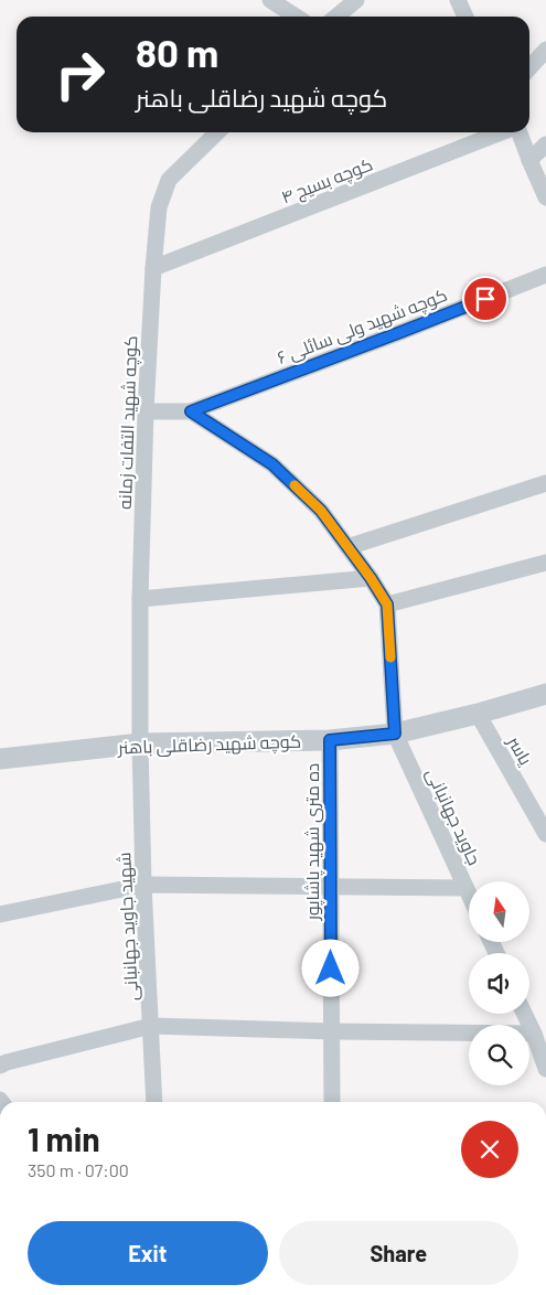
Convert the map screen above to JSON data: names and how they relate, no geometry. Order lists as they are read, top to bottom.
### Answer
{
  "streets": {
    "street": [
      "کوچه بسیج ۴",
      "کوچه شهید ولی سائلی ۶",
      "کوچه شهید التفات زمانه",
      "کوچه شهید رضاقلی باهنر",
      "یاسر",
      "جاوید جهانبانی",
      "ده متری شهید پاشاپور",
      "شهید جاوید جهانبانی"
    ]
  },
  "crossings": [
    ["کوچه بسیج ۴", "کوچه شهید التفات زمانه"],
    ["کوچه شهید التفات زمانه", "کوچه شهید رضاقلی باهنر"],
    ["کوچه شهید التفات زمانه", "شهید جاوید جهانبانی"],
    ["کوچه شهید رضاقلی باهنر", "یاسر"],
    ["کوچه شهید رضاقلی باهنر", "جاوید جهانبانی"],
    ["کوچه شهید رضاقلی باهنر", "ده متری شهید پاشاپور"],
    ["کوچه شهید رضاقلی باهنر", "شهید جاوید جهانبانی"]
  ],
  "north": "top",
  "page": {
    "turn": ["80 m", "کوچه شهید رضاقلی باهنر"],
    "heading": ["1 min", "350 m · 07:00"],
    "buttons": ["Exit", "Share"]
  }
}
